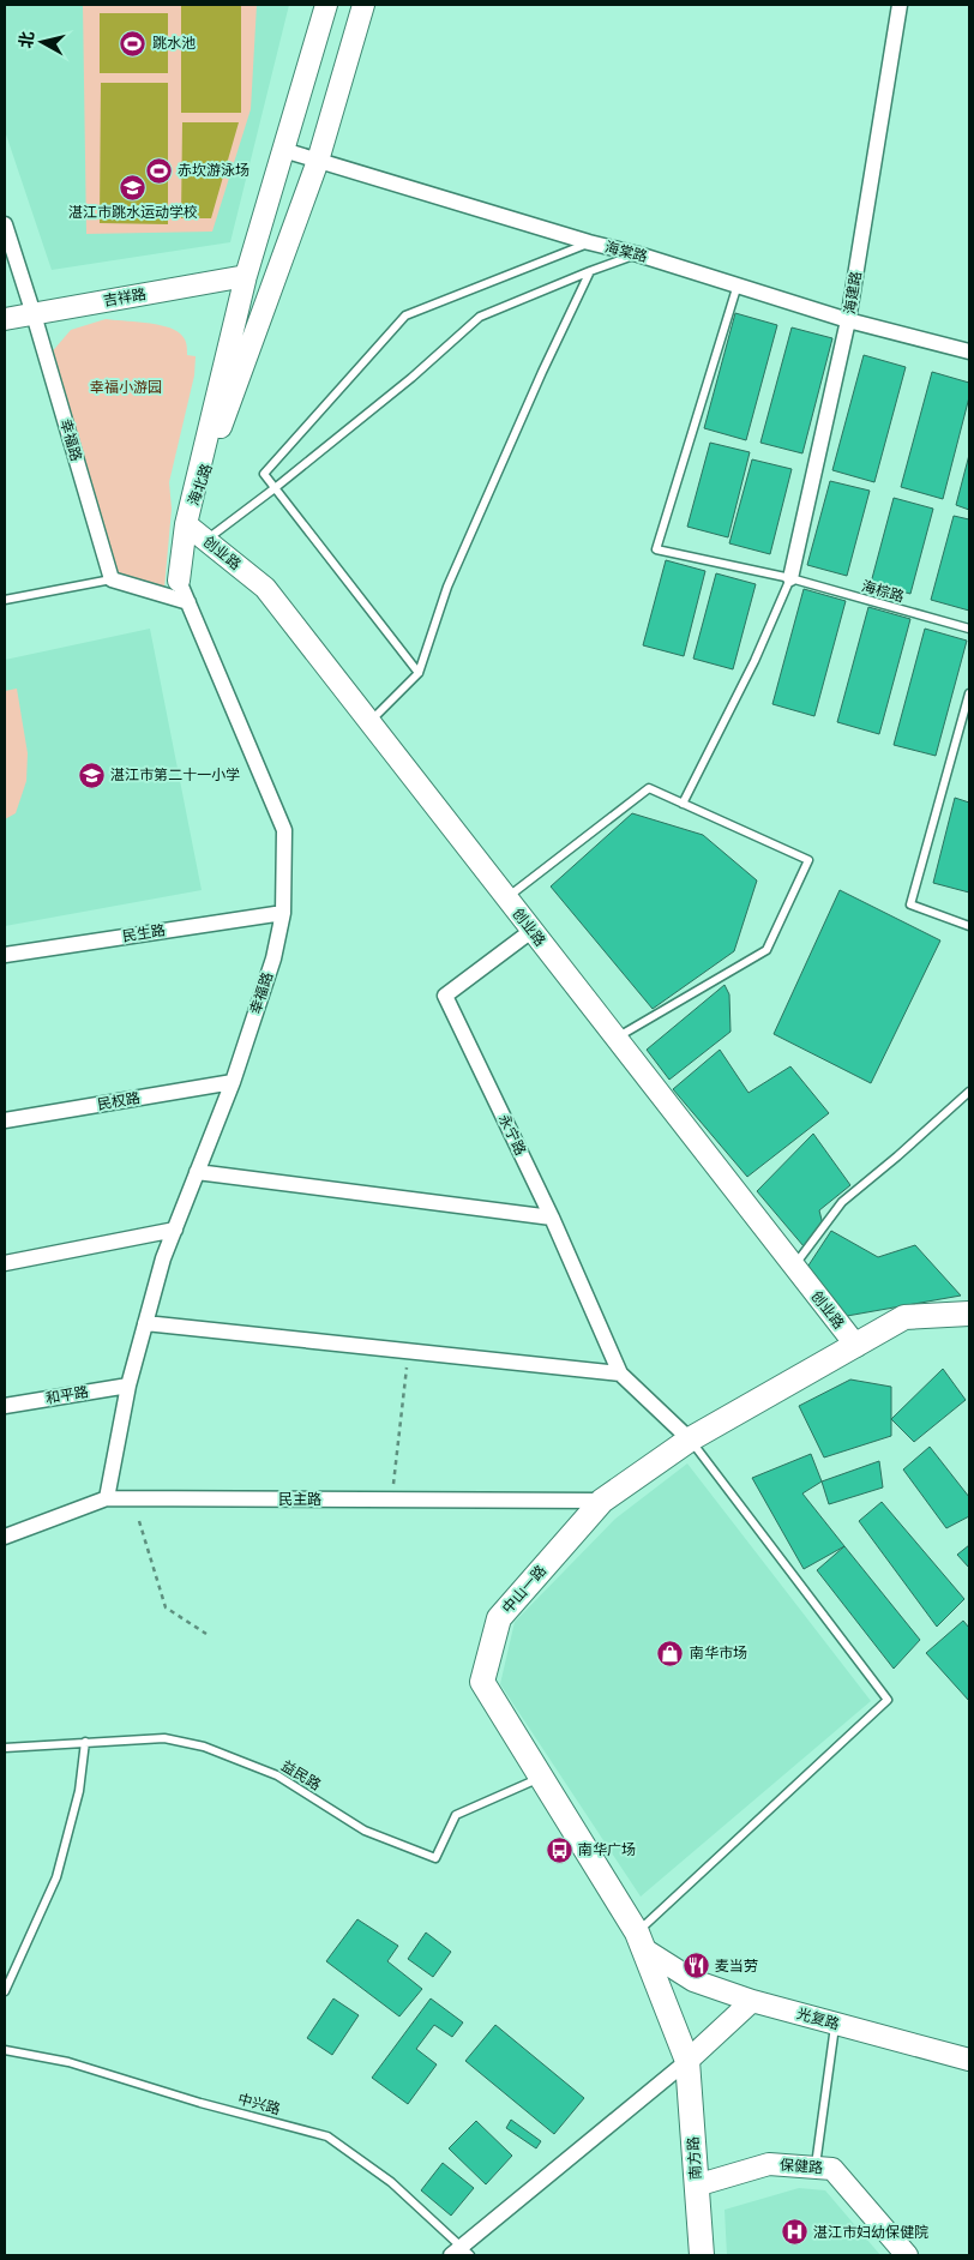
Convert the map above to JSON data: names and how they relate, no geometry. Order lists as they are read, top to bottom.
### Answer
{
  "streets": {
    "main road": ["中山一路", "南方路"],
    "street": [
      "海棠路",
      "海建路",
      "吉祥路",
      "幸福路",
      "海北路",
      "创业路",
      "民生路",
      "民权路",
      "永宁路",
      "和平路",
      "民主路",
      "光复路",
      "保健路"
    ],
    "lane": ["海棕路", "益民路", "中兴路"]
  },
  "crossings": [
    ["海棠路", "海建路"],
    ["海棠路", "海北路"],
    ["海棠路", "海棕路"],
    ["海建路", "海棕路"],
    ["吉祥路", "幸福路"],
    ["吉祥路", "海北路"],
    ["幸福路", "民生路"],
    ["幸福路", "民权路"],
    ["幸福路", "和平路"],
    ["幸福路", "民主路"],
    ["海北路", "创业路"],
    ["创业路", "永宁路"],
    ["创业路", "中山一路"],
    ["民主路", "中山一路"],
    ["中山一路", "益民路"],
    ["中山一路", "光复路"],
    ["中山一路", "南方路"],
    ["南方路", "保健路"]
  ],
  "parks": ["幸福小游园"],
  "places": {
    "sports": ["跳水池", "赤坎游泳场"],
    "school or university": ["湛江市跳水运动学校", "湛江市第二十一小学"],
    "shop": ["南华市场"],
    "bus stop": ["南华广场"],
    "restaurant": ["麦当劳"],
    "hospital": ["湛江市妇幼保健院"]
  },
  "north": "left"
}
